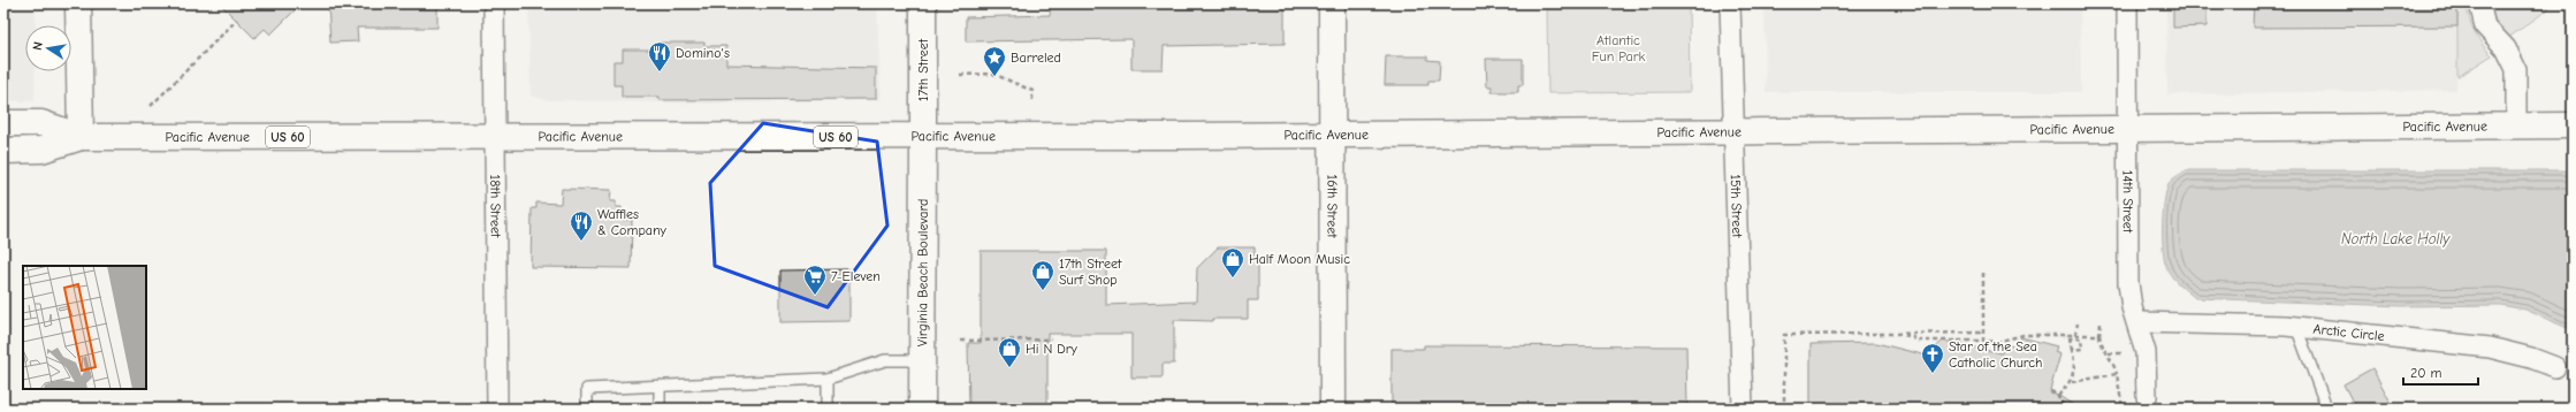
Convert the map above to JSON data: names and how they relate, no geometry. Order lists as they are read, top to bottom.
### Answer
{
  "streets": {
    "main road": [
      "17th Street",
      "Pacific Avenue",
      "US 60",
      "16th Street",
      "Virginia Beach Boulevard"
    ],
    "street": [
      "14th Street",
      "18th Street",
      "15th Street",
      "Arctic Circle"
    ]
  },
  "crossings": [
    ["17th Street", "Pacific Avenue"],
    ["17th Street", "Virginia Beach Boulevard"],
    ["Pacific Avenue", "14th Street"],
    ["Pacific Avenue", "18th Street"],
    ["Pacific Avenue", "16th Street"],
    ["Pacific Avenue", "15th Street"],
    ["Pacific Avenue", "Virginia Beach Boulevard"],
    ["14th Street", "Arctic Circle"]
  ],
  "water": ["North Lake Holly"],
  "parks": ["Atlantic Fun Park"],
  "places": {
    "restaurant": ["Domino's", "Waffles & Company"],
    "place": ["Barreled"],
    "shop": ["Half Moon Music", "17th Street Surf Shop", "Hi N Dry"],
    "supermarket": ["7-Eleven"],
    "church": ["Star of the Sea Catholic Church"]
  },
  "scale_bar": "20 m",
  "north": "left"
}
